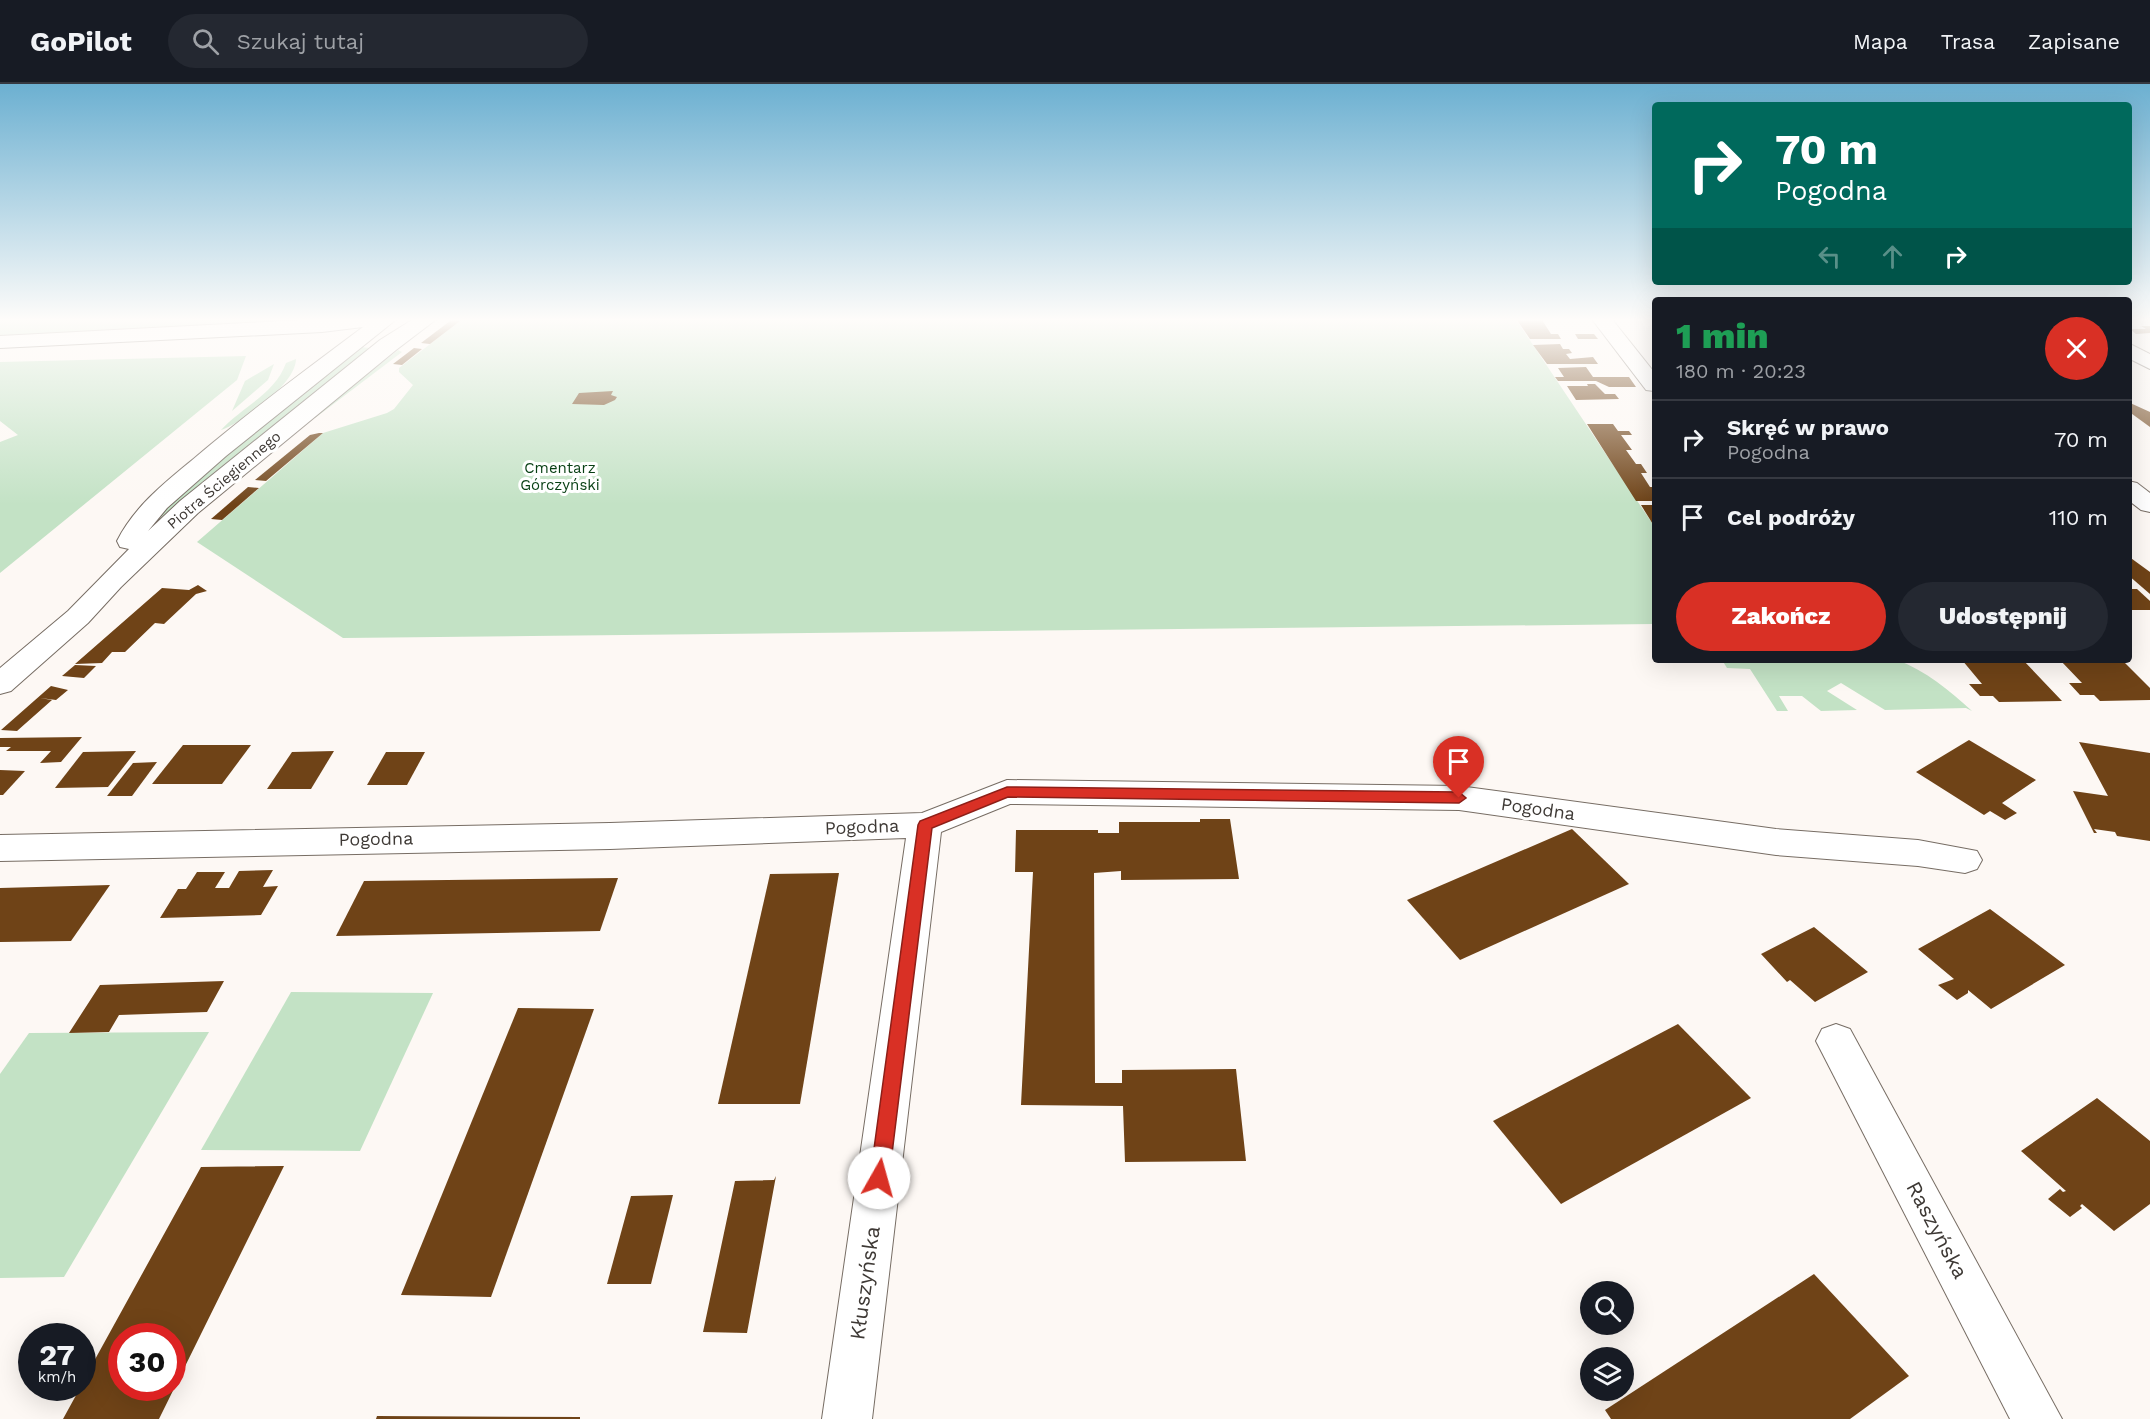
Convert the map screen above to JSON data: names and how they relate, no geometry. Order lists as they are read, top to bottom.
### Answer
{
  "streets": {
    "street": [
      "Piotra Ściegiennego",
      "Pogodna",
      "Raszyńska",
      "Kłuszyńska"
    ]
  },
  "crossings": [
    ["Pogodna", "Kłuszyńska"]
  ],
  "parks": ["Cmentarz Górczyński"],
  "page": {
    "header": "GoPilot",
    "search": "Szukaj tutaj",
    "nav": ["Mapa", "Trasa", "Zapisane"],
    "turn": ["70 m", "Pogodna"],
    "heading": ["1 min", "180 m · 20:23"],
    "list": [
      {
        "name": "Skręć w prawo",
        "note": "Pogodna",
        "value": "70 m"
      },
      {
        "name": "Cel podróży",
        "value": "110 m"
      }
    ],
    "buttons": ["Zakończ", "Udostępnij"],
    "speed": "27 km/h",
    "limit": "30"
  }
}
